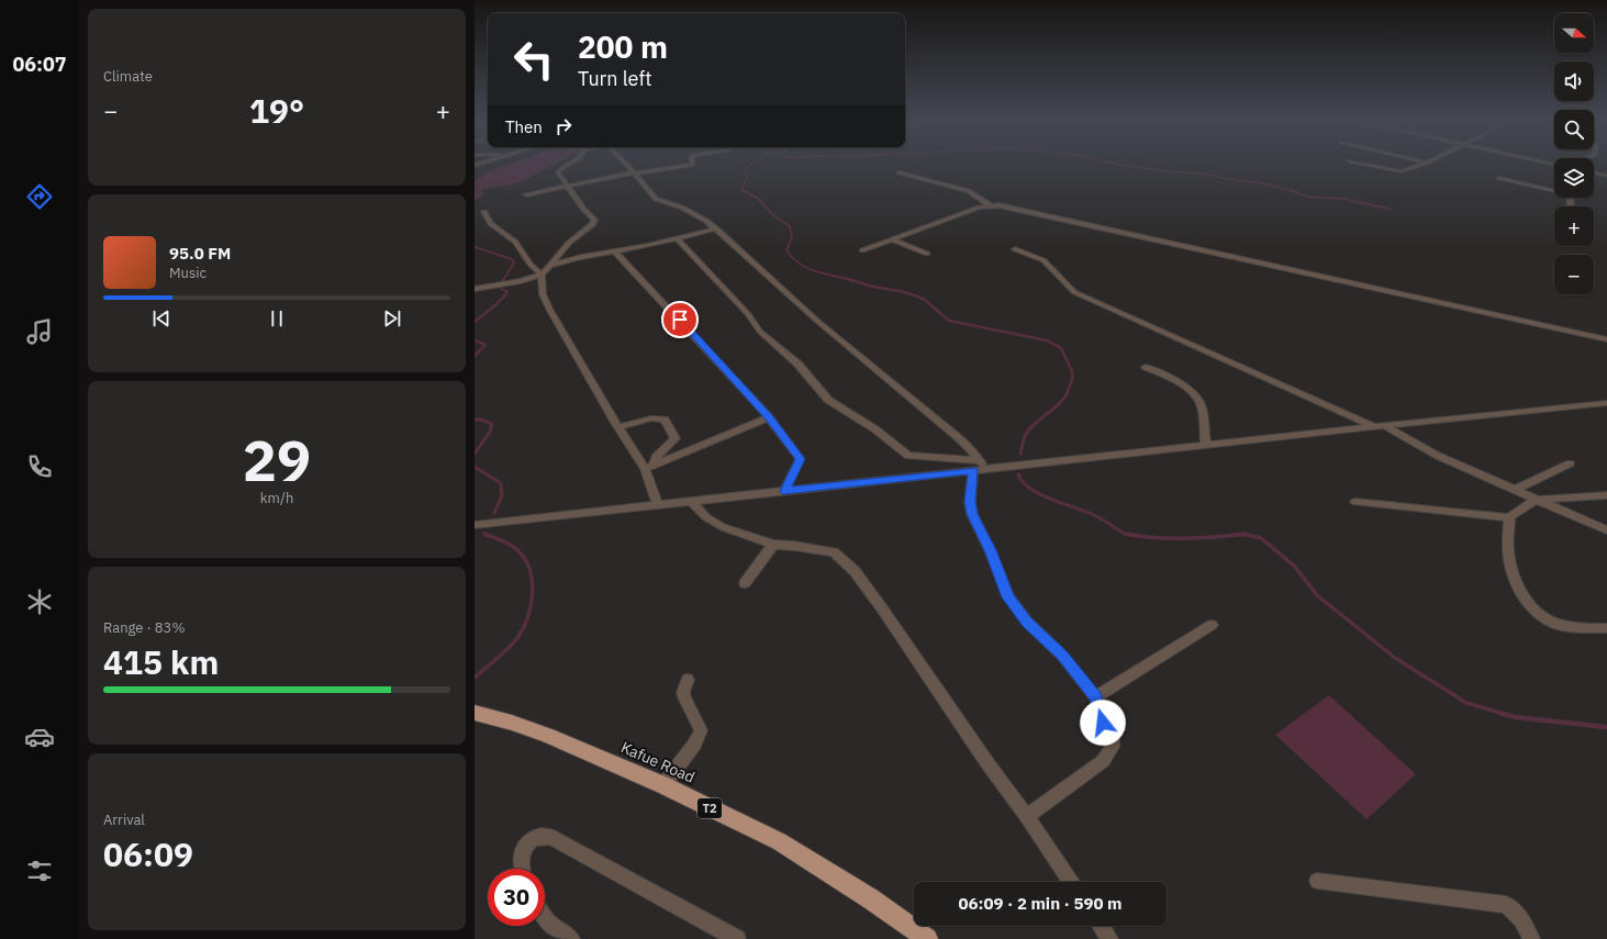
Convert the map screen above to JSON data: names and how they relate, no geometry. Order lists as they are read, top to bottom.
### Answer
{
  "streets": {
    "highway": ["Kafue Road", "T2"]
  },
  "north": "right",
  "page": {
    "tabs": "06:07",
    "tile": [
      "Climate",
      ["29", "km/h"],
      ["Range · 83%", "415 km"],
      ["Arrival", "06:09"]
    ],
    "map_buttons": ["+", "−"],
    "turn": ["200 m", "Turn left"],
    "heat": ["−", "19°", "+"],
    "then": "Then",
    "song": ["95.0 FM", "Music"],
    "limit": "30",
    "trip": "06:09 · 2 min · 590 m"
  }
}
